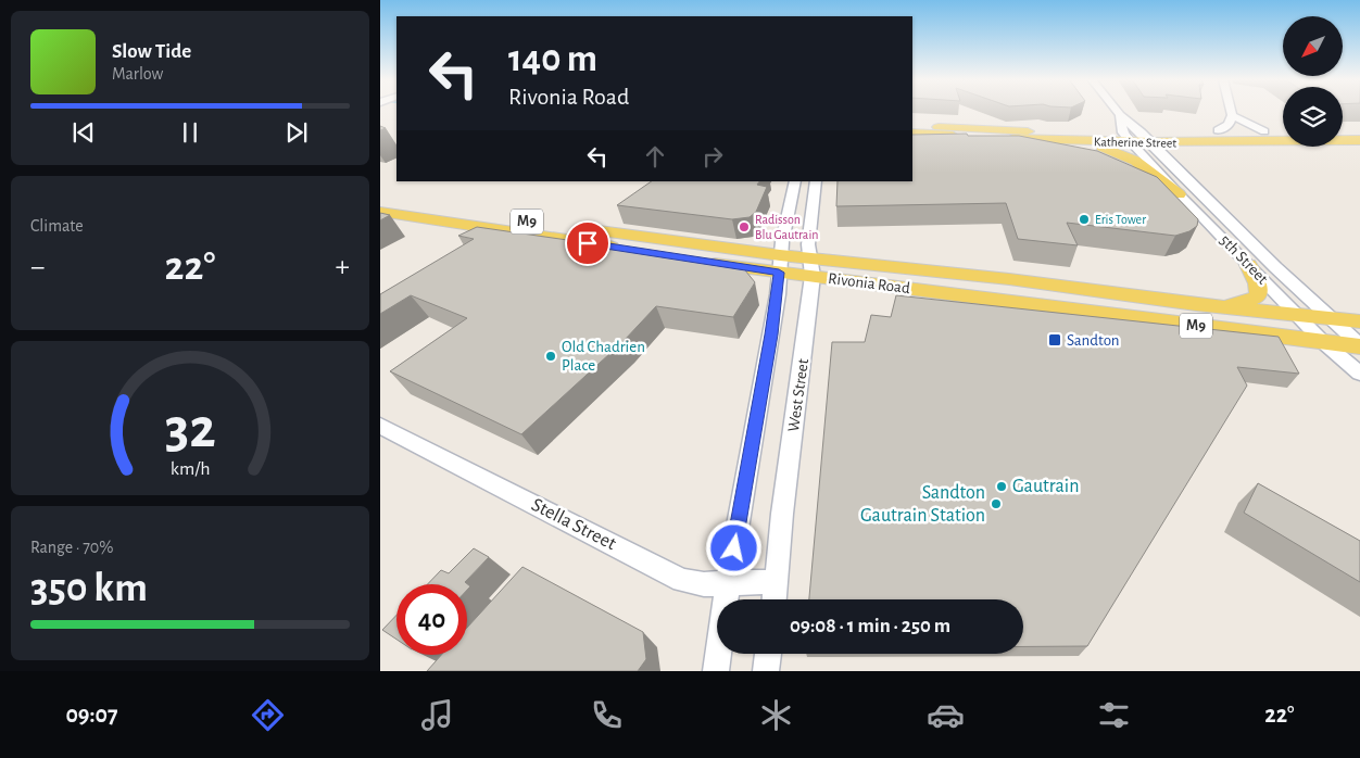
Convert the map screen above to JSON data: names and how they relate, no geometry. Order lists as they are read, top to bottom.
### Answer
{
  "streets": {
    "main road": ["Katherine Street", "M9", "Rivonia Road"],
    "street": ["5th Street", "West Street", "Stella Street"]
  },
  "crossings": [
    ["Katherine Street", "5th Street"],
    ["5th Street", "Rivonia Road"],
    ["Rivonia Road", "West Street"],
    ["West Street", "Stella Street"]
  ],
  "places": {
    "other": [
      "Eris Tower",
      "Radisson Blu Gautrain",
      "Old Chadrien Place",
      "Gautrain",
      "Sandton Gautrain Station"
    ],
    "transit": ["Sandton"]
  },
  "north": "bottom left",
  "page": {
    "turn": ["140 m", "Rivonia Road"],
    "song": ["Slow Tide", "Marlow"],
    "tile": [
      "Climate",
      ["Range · 70%", "350 km"]
    ],
    "heat": ["−", "22°", "+"],
    "limit": "40",
    "trip": "09:08 · 1 min · 250 m",
    "tabs": ["09:07", "22°"],
    "gauge": ["32", "km/h"]
  }
}
